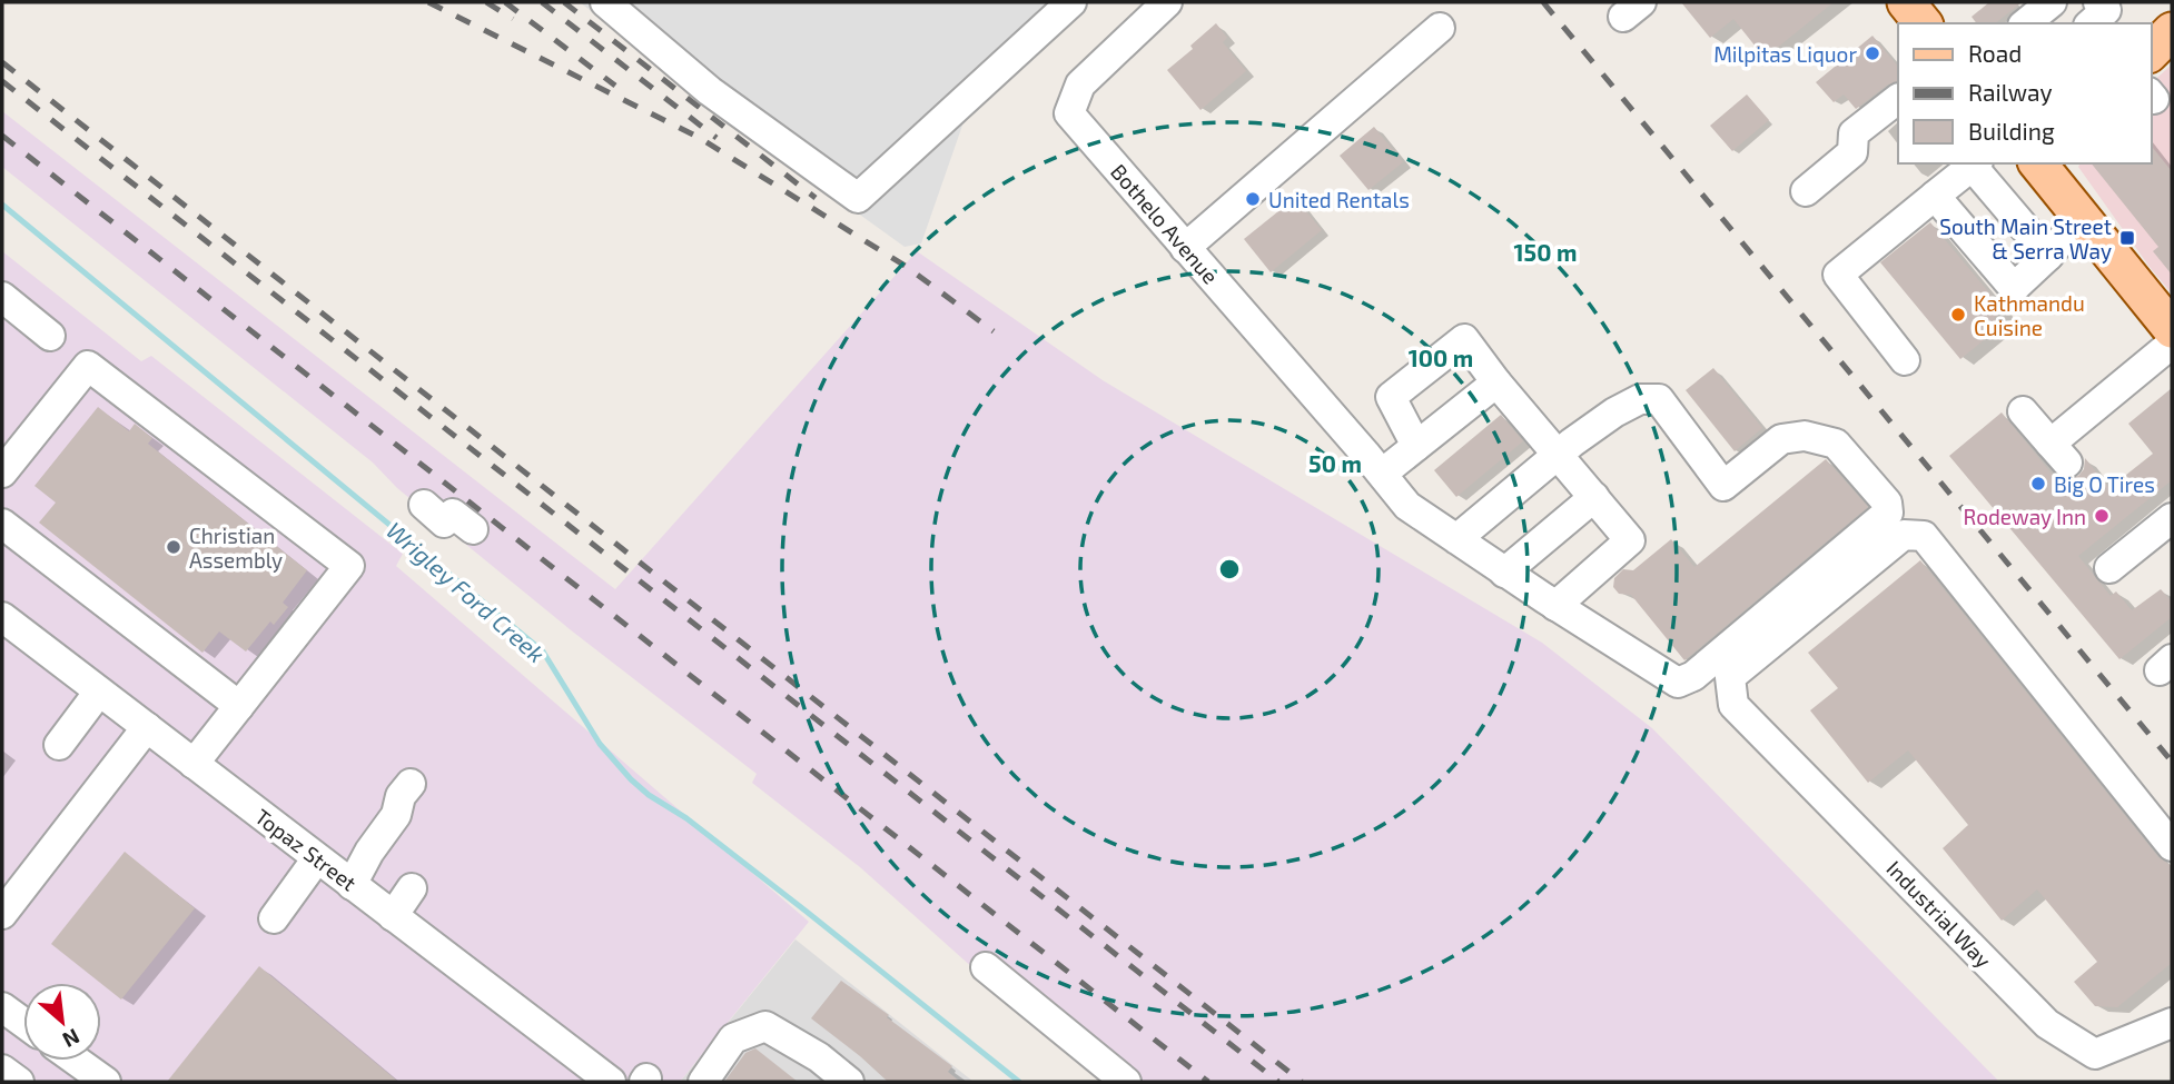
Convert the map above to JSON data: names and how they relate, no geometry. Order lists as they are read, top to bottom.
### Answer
{
  "streets": {
    "street": ["Bothelo Avenue", "Topaz Street", "Industrial Way"]
  },
  "water": ["Wrigley Ford Creek"],
  "places": {
    "other": [
      "Milpitas Liquor",
      "United Rentals",
      "Kathmandu Cuisine",
      "Big O Tires",
      "Rodeway Inn",
      "Christian Assembly"
    ],
    "transit": ["South Main Street & Serra Way"]
  },
  "legend": ["Road", "Railway", "Building"],
  "north": "bottom right",
  "rings": ["150 m", "100 m", "50 m"]
}
